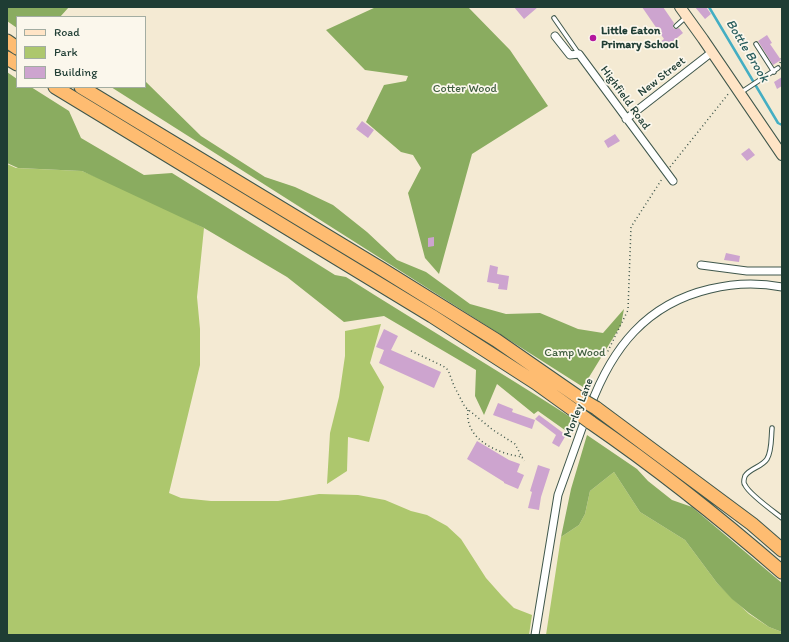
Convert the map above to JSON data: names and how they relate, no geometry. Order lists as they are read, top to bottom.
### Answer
{
  "streets": {
    "street": ["New Street", "Highfield Road", "Morley Lane"]
  },
  "crossings": [
    ["New Street", "Highfield Road"]
  ],
  "water": ["Bottle Brook"],
  "parks": ["Cotter Wood", "Camp Wood"],
  "places": ["Little Eaton Primary School"],
  "legend": ["Road", "Park", "Building"]
}
